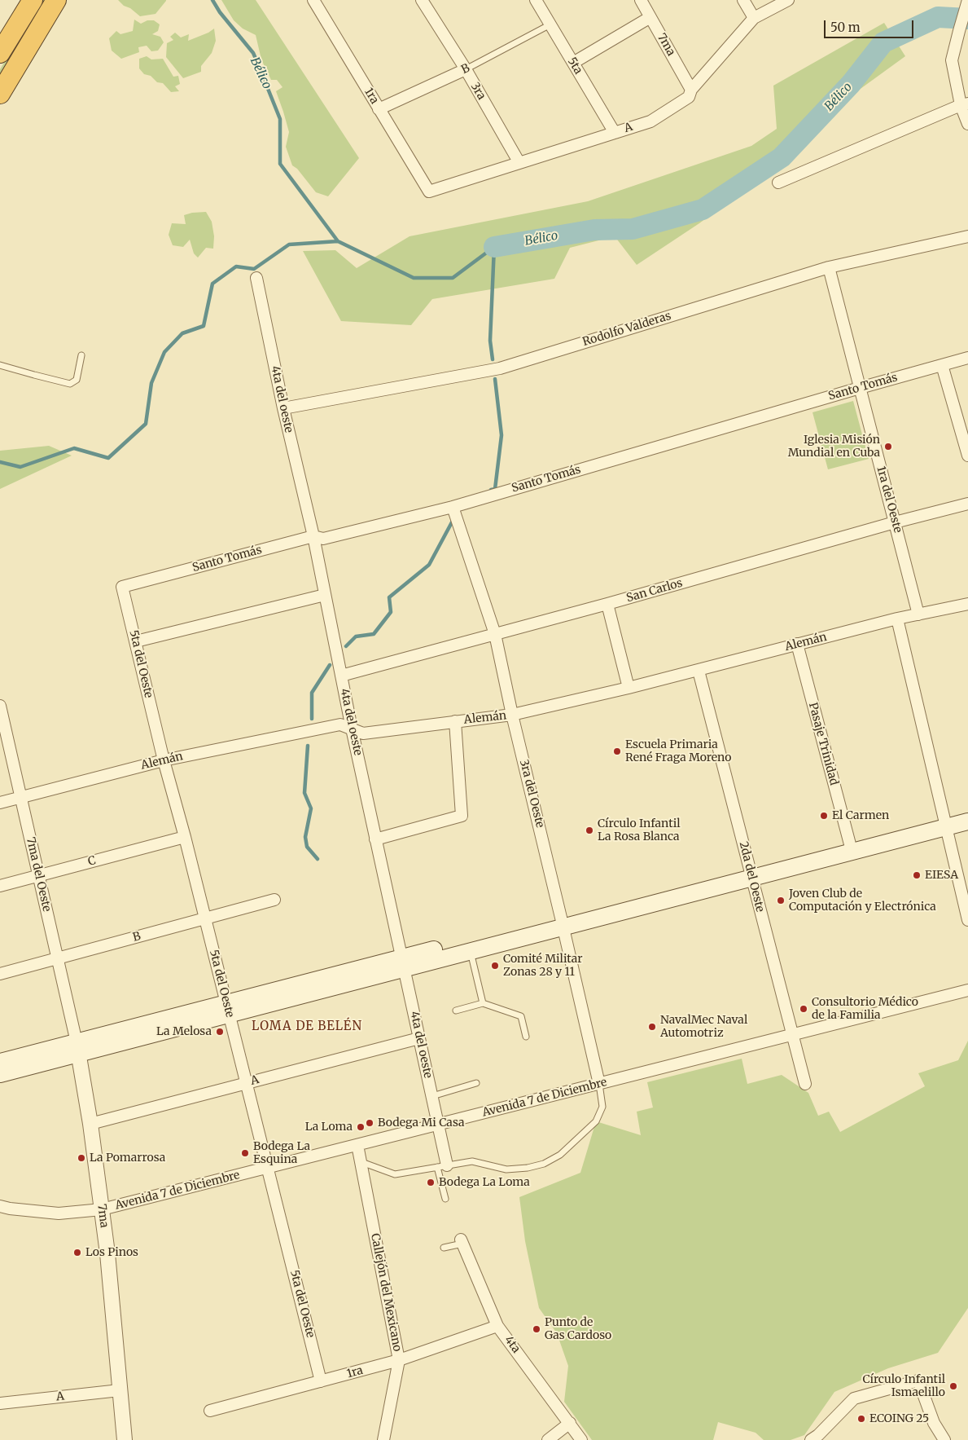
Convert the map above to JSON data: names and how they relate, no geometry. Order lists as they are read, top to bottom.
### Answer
{
  "streets": {
    "street": [
      "7ma",
      "5ta",
      "B",
      "3ra",
      "1ra",
      "A",
      "Rodolfo Valderas",
      "Santo Tomás",
      "4ta del oeste",
      "1ra del Oeste",
      "San Carlos",
      "Alemán",
      "5ta del Oeste",
      "Pasaje Trinidad",
      "3ra del Oeste",
      "C",
      "7ma del Oeste",
      "2da del Oeste",
      "Avenida 7 de Diciembre",
      "Callejón del Mexicano",
      "4ta"
    ]
  },
  "crossings": [
    ["7ma", "A"],
    ["7ma", "7ma del Oeste"],
    ["7ma", "Avenida 7 de Diciembre"],
    ["5ta", "B"],
    ["5ta", "A"],
    ["B", "3ra"],
    ["B", "1ra"],
    ["B", "5ta del Oeste"],
    ["B", "7ma del Oeste"],
    ["3ra", "A"],
    ["1ra", "A"],
    ["1ra", "5ta del Oeste"],
    ["1ra", "Callejón del Mexicano"],
    ["1ra", "4ta"],
    ["A", "4ta del oeste"],
    ["A", "5ta del Oeste"],
    ["Rodolfo Valderas", "4ta del oeste"],
    ["Rodolfo Valderas", "1ra del Oeste"],
    ["Santo Tomás", "4ta del oeste"],
    ["Santo Tomás", "1ra del Oeste"],
    ["Santo Tomás", "5ta del Oeste"],
    ["Santo Tomás", "3ra del Oeste"],
    ["4ta del oeste", "San Carlos"],
    ["4ta del oeste", "Alemán"],
    ["4ta del oeste", "Avenida 7 de Diciembre"],
    ["1ra del Oeste", "San Carlos"],
    ["1ra del Oeste", "Alemán"],
    ["San Carlos", "3ra del Oeste"],
    ["Alemán", "5ta del Oeste"],
    ["Alemán", "Pasaje Trinidad"],
    ["Alemán", "3ra del Oeste"],
    ["Alemán", "7ma del Oeste"],
    ["Alemán", "2da del Oeste"],
    ["5ta del Oeste", "C"],
    ["5ta del Oeste", "Avenida 7 de Diciembre"],
    ["3ra del Oeste", "Avenida 7 de Diciembre"],
    ["C", "7ma del Oeste"],
    ["2da del Oeste", "Avenida 7 de Diciembre"],
    ["Avenida 7 de Diciembre", "Callejón del Mexicano"]
  ],
  "districts": ["LOMA DE BELÉN"],
  "water": ["Bélico"],
  "places": [
    "Iglesia Misión Mundial en Cuba",
    "Escuela Primaria René Fraga Moreno",
    "El Carmen",
    "Círculo Infantil La Rosa Blanca",
    "EIESA",
    "Joven Club de Computación y Electrónica",
    "Comité Militar Zonas 28 y 11",
    "Consultorio Médico de la Familia",
    "NavalMec Naval Automotriz",
    "La Melosa",
    "Bodega Mi Casa",
    "La Loma",
    "Bodega La Esquina",
    "La Pomarrosa",
    "Bodega La Loma",
    "Los Pinos",
    "Punto de Gas Cardoso",
    "Círculo Infantil Ismaelillo",
    "ECOING 25"
  ],
  "scale_bar": "50 m"
}
